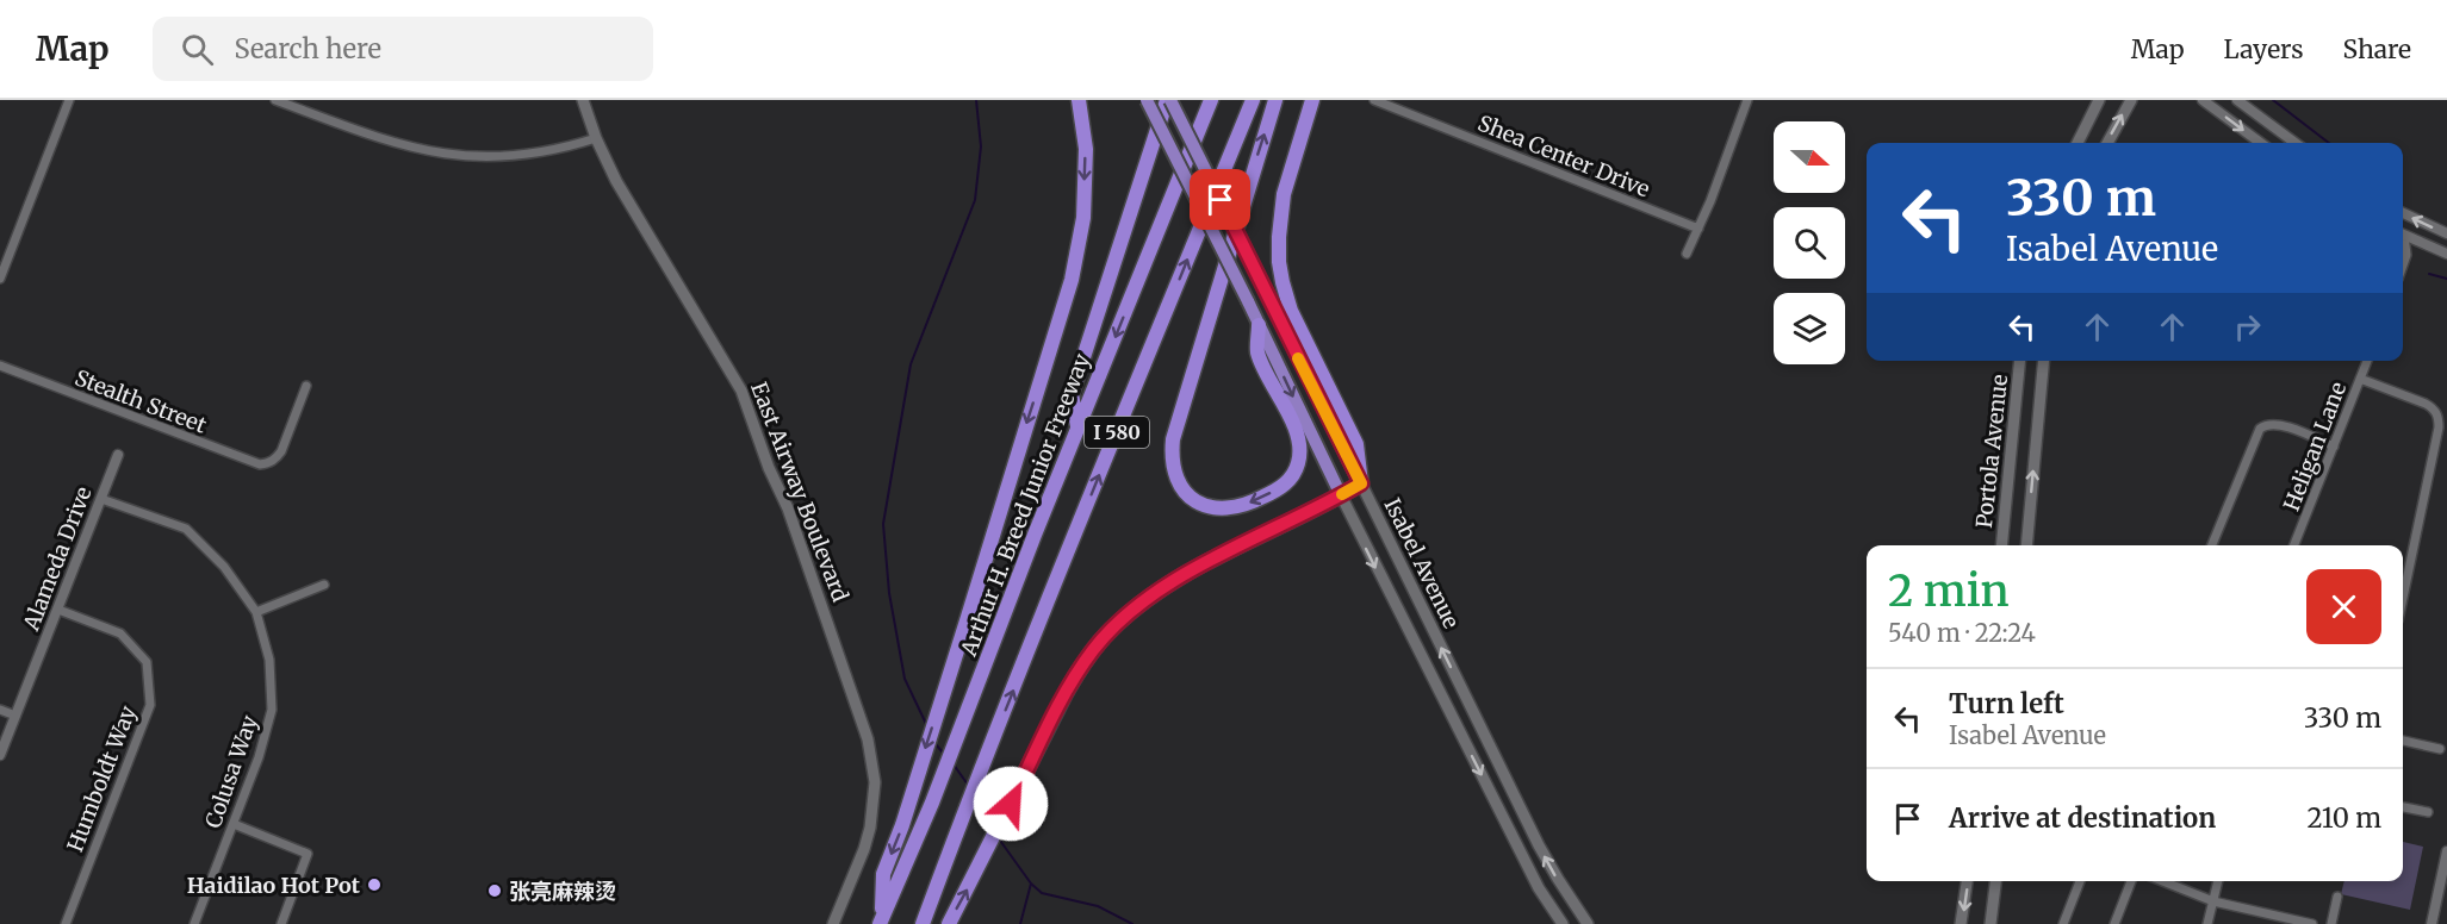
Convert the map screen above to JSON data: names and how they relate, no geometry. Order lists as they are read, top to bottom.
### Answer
{
  "streets": {
    "highway": ["I 580", "Arthur H. Breed Junior Freeway", "Isabel Avenue"],
    "main road": ["Portola Avenue", "East Airway Boulevard"],
    "street": [
      "Shea Center Drive",
      "Stealth Street",
      "Heligan Lane",
      "Alameda Drive",
      "Colusa Way",
      "Humboldt Way"
    ]
  },
  "crossings": [
    ["Alameda Drive", "Colusa Way"],
    ["Alameda Drive", "Humboldt Way"]
  ],
  "places": ["Haidilao Hot Pot", "张亮麻辣烫"],
  "north": "right",
  "page": {
    "header": "Map",
    "search": "Search here",
    "nav": ["Map", "Layers", "Share"],
    "turn": ["330 m", "Isabel Avenue"],
    "heading": ["2 min", "540 m · 22:24"],
    "list": [
      {
        "name": "Turn left",
        "note": "Isabel Avenue",
        "value": "330 m"
      },
      {
        "name": "Arrive at destination",
        "value": "210 m"
      }
    ]
  }
}
